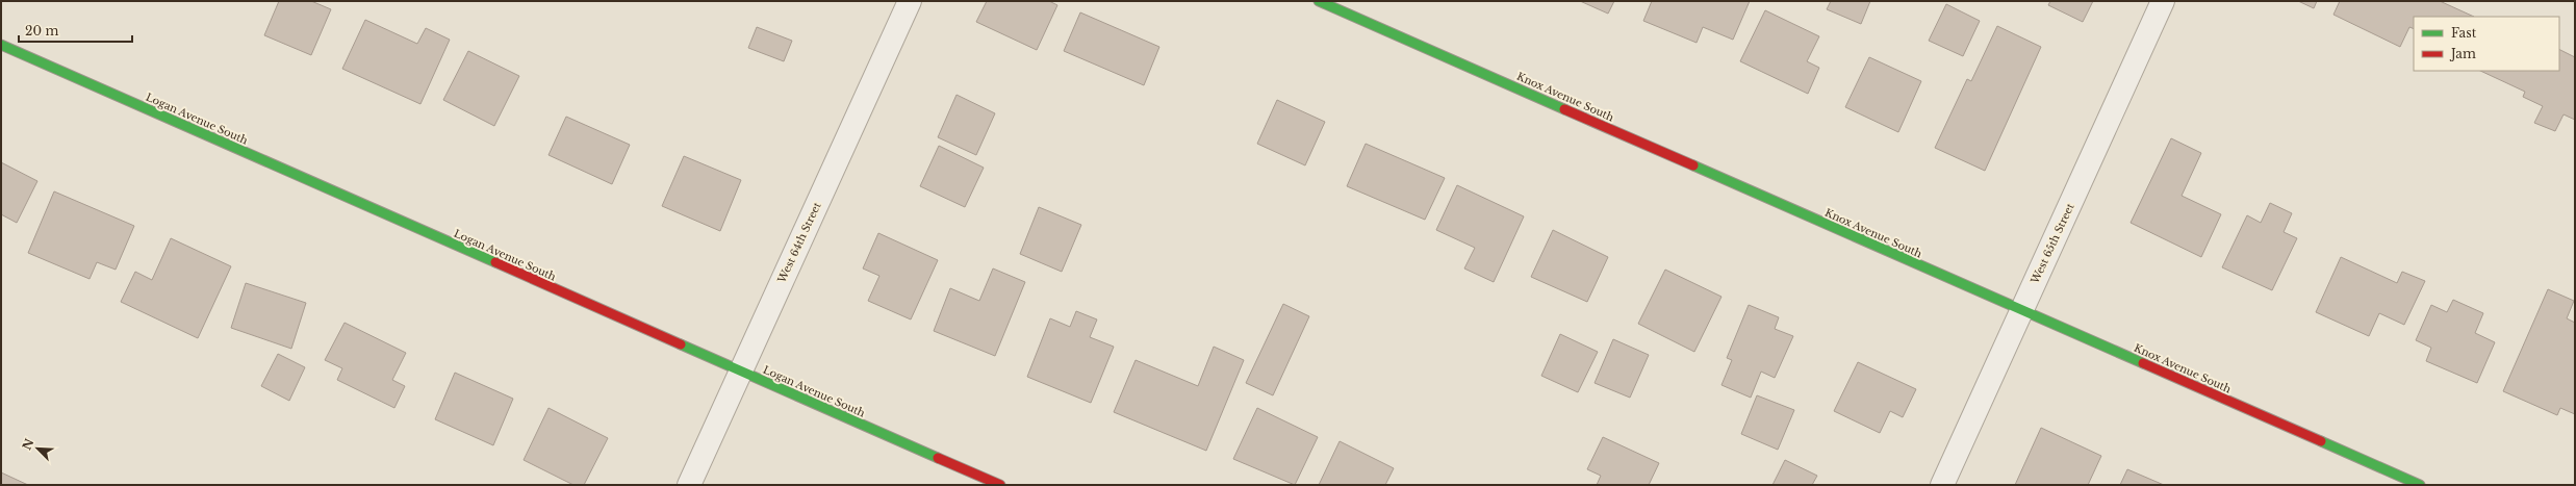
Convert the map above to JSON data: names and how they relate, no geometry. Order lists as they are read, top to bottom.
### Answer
{
  "streets": {
    "street": [
      "Knox Avenue South",
      "Logan Avenue South",
      "West 64th Street",
      "West 65th Street"
    ]
  },
  "crossings": [
    ["Knox Avenue South", "West 65th Street"],
    ["Logan Avenue South", "West 64th Street"]
  ],
  "legend": ["Fast", "Jam"],
  "scale_bar": "20 m",
  "north": "top left"
}
